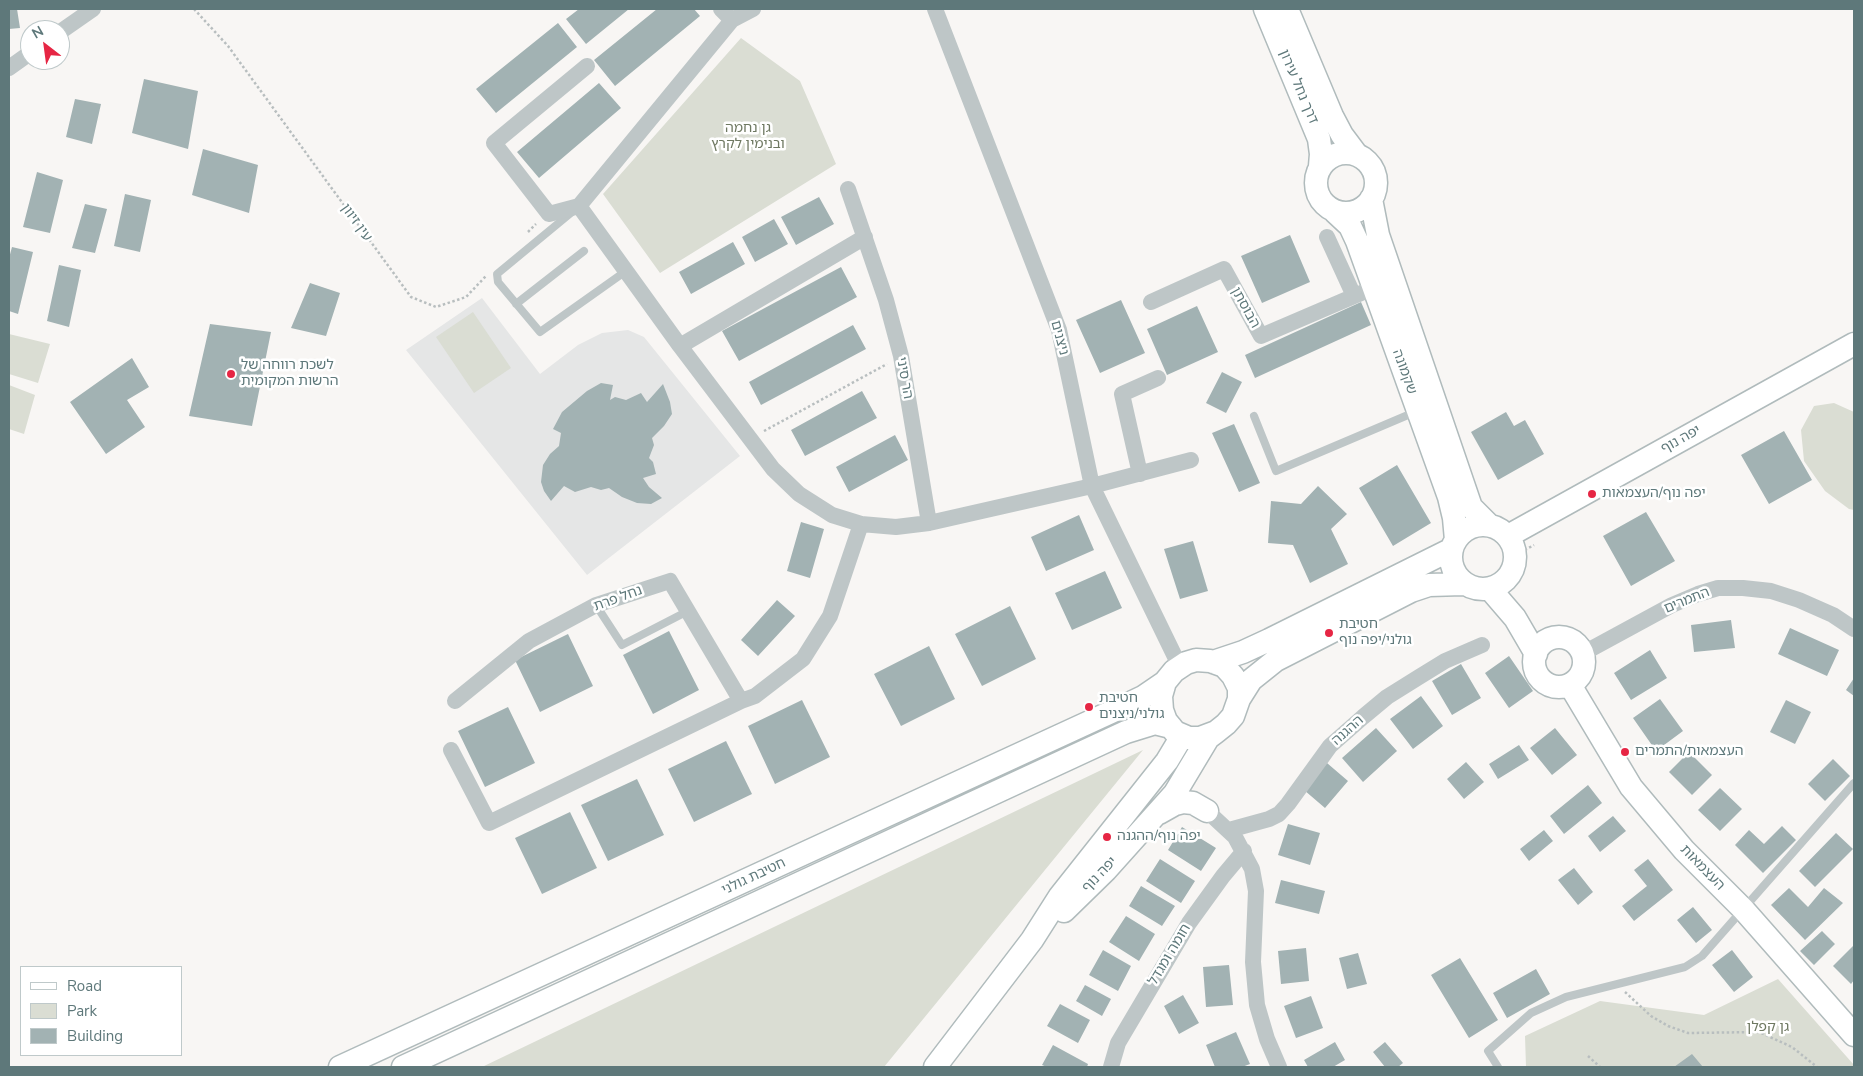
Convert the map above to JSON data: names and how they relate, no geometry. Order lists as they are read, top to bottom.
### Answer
{
  "streets": {
    "street": [
      "דרך נחל עירון",
      "הבוסתן",
      "ניצנים",
      "שקמונה",
      "הר סיני",
      "יפה נוף",
      "נחל פרת",
      "התמרים",
      "ההגנה",
      "העצמאות",
      "חטיבת גולני",
      "חומה ומגדל"
    ],
    "path": ["עין זיוון"]
  },
  "crossings": [
    ["דרך נחל עירון", "שקמונה"],
    ["הבוסתן", "שקמונה"],
    ["ניצנים", "יפה נוף"],
    ["ניצנים", "חטיבת גולני"],
    ["שקמונה", "יפה נוף"],
    ["יפה נוף", "חטיבת גולני"],
    ["התמרים", "העצמאות"]
  ],
  "parks": ["גן נחמה ובנימין לקרץ", "גן קפלן"],
  "places": [
    "לשכת רווחה של הרשות המקומית",
    "יפה נוף/העצמאות",
    "חטיבת גולני/יפה נוף",
    "חטיבת גולני/ניצנים",
    "העצמאות/התמרים",
    "יפה נוף/ההגנה"
  ],
  "legend": ["Road", "Park", "Building"],
  "north": "top left"
}
